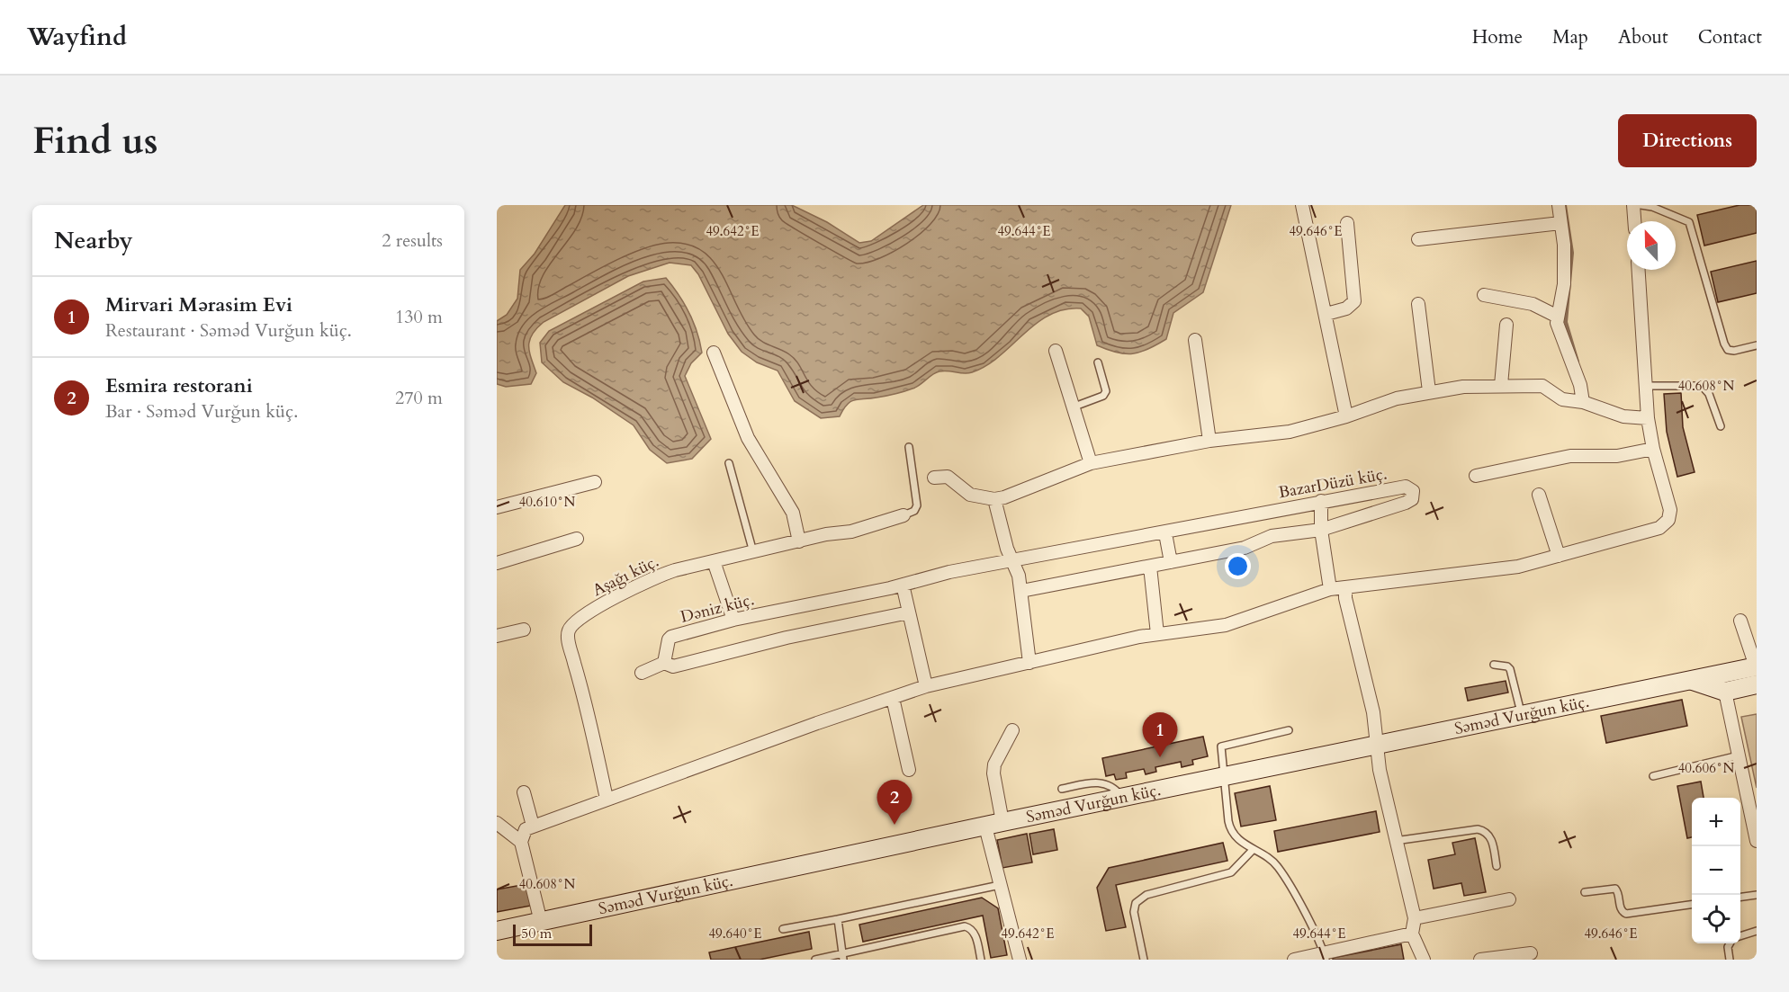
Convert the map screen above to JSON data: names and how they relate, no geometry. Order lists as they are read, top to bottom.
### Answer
{
  "streets": {
    "main road": ["Səməd Vurğun küç."],
    "street": ["BazarDüzü küç.", "Aşağı küç.", "Dəniz küç."]
  },
  "crossings": [
    ["BazarDüzü küç.", "Dəniz küç."]
  ],
  "scale_bar": "50 m",
  "north": "top",
  "page": {
    "header": "Wayfind",
    "nav": [
      "Home",
      "Map",
      "About",
      "Contact"
    ],
    "buttons": "Directions",
    "title": "Find us",
    "heading": ["Nearby", "2 results"],
    "list": [
      {
        "mark": "1",
        "name": "Mirvari Mərasim Evi",
        "note": "Restaurant · Səməd Vurğun küç.",
        "value": "130 m"
      },
      {
        "mark": "2",
        "name": "Esmira restorani",
        "note": "Bar · Səməd Vurğun küç.",
        "value": "270 m"
      }
    ],
    "pins": ["1", "2"],
    "map_buttons": ["+", "−"],
    "scale": "50 m"
  },
  "coordinates": [
    "49.642°E",
    "49.644°E",
    "49.646°E",
    "40.608°N",
    "40.610°N",
    "40.606°N",
    "49.640°E"
  ]
}
